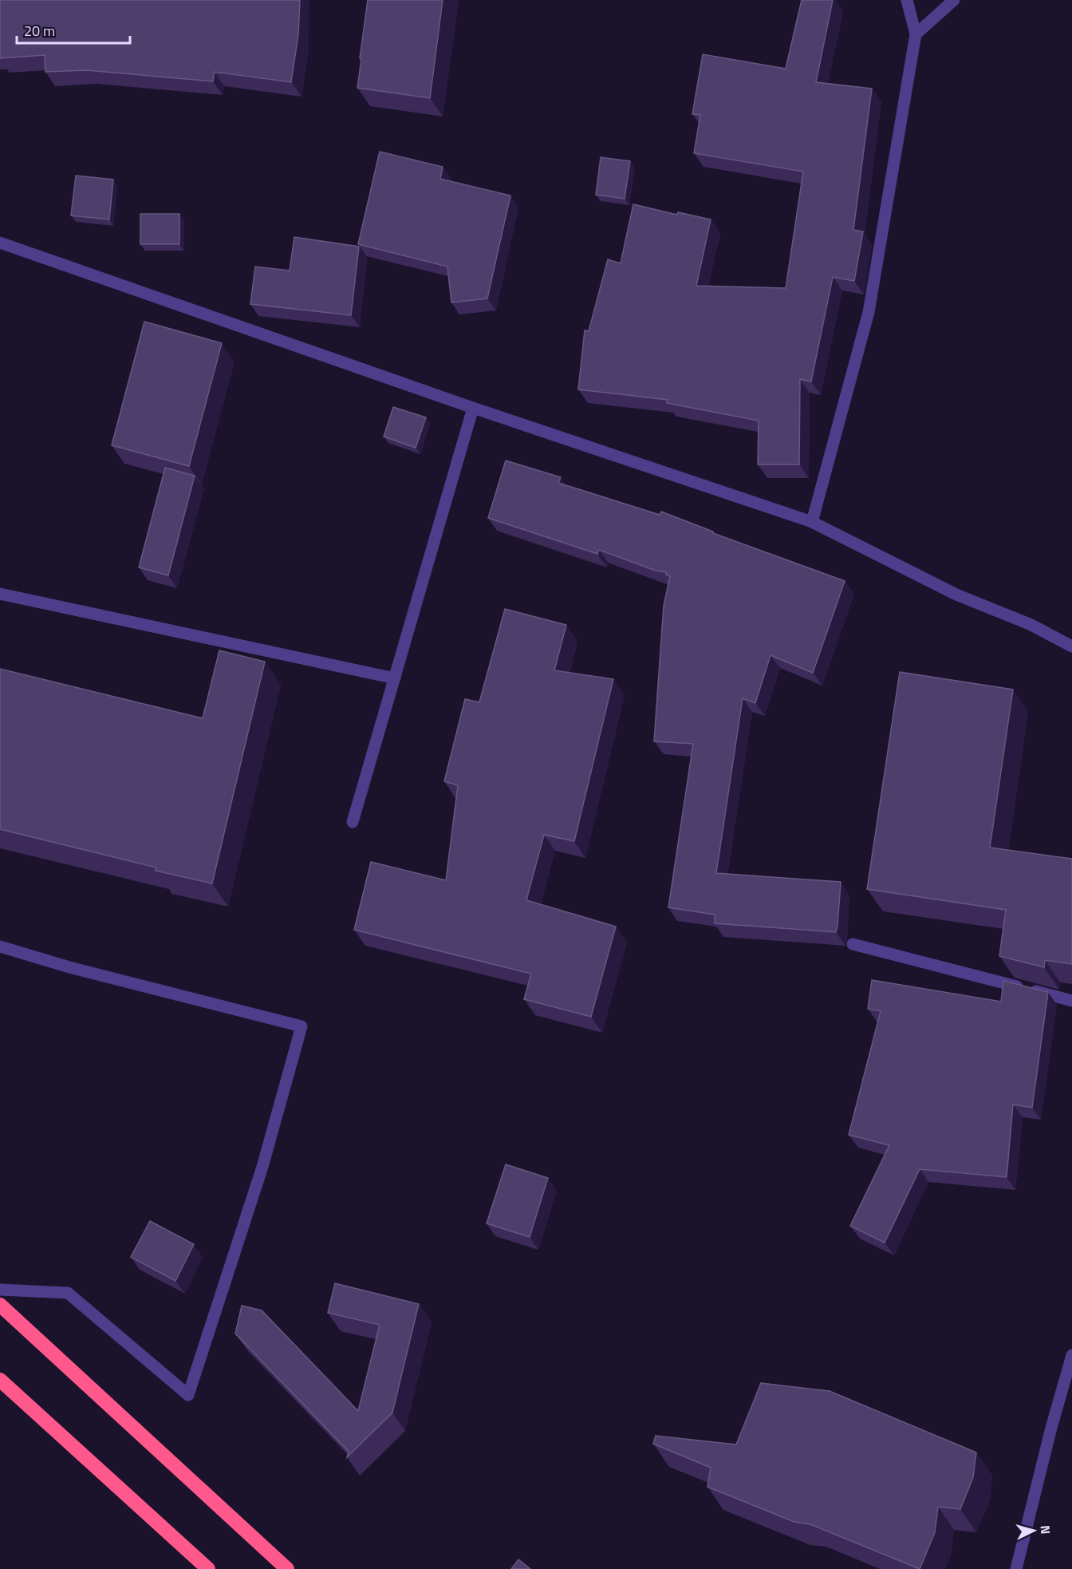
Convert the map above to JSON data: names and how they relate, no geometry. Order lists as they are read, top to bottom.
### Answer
{
  "scale_bar": "20 m",
  "north": "right"
}
